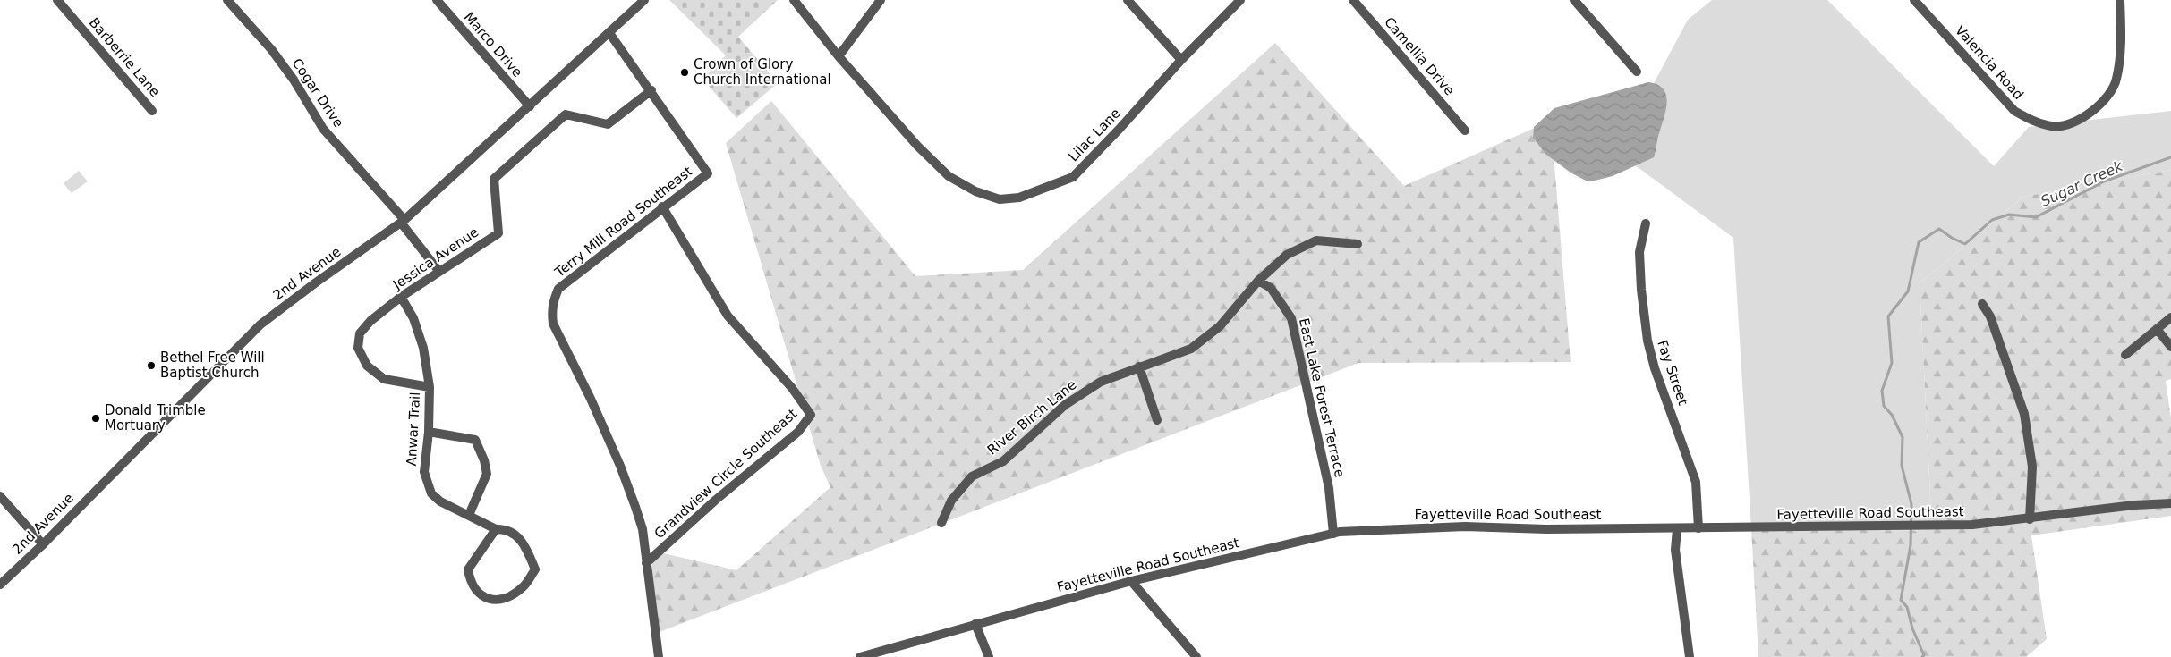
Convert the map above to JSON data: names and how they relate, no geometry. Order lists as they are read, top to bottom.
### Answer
{
  "streets": {
    "street": [
      "Marco Drive",
      "Camellia Drive",
      "Barberrie Lane",
      "Valencia Road",
      "Cogar Drive",
      "Lilac Lane",
      "Terry Mill Road Southeast",
      "Jessica Avenue",
      "2nd Avenue",
      "Fay Street",
      "East Lake Forest Terrace",
      "River Birch Lane",
      "Anwar Trail",
      "Grandview Circle Southeast",
      "Fayetteville Road Southeast"
    ]
  },
  "crossings": [
    ["Marco Drive", "2nd Avenue"],
    ["Cogar Drive", "Jessica Avenue"],
    ["Cogar Drive", "2nd Avenue"],
    ["Terry Mill Road Southeast", "Jessica Avenue"],
    ["Terry Mill Road Southeast", "2nd Avenue"],
    ["Terry Mill Road Southeast", "Grandview Circle Southeast"],
    ["Jessica Avenue", "Anwar Trail"],
    ["Fay Street", "Fayetteville Road Southeast"],
    ["East Lake Forest Terrace", "River Birch Lane"],
    ["East Lake Forest Terrace", "Fayetteville Road Southeast"]
  ],
  "water": ["Sugar Creek"],
  "places": ["Crown of Glory Church International", "Bethel Free Will Baptist Church", "Donald Trimble Mortuary"]
}
